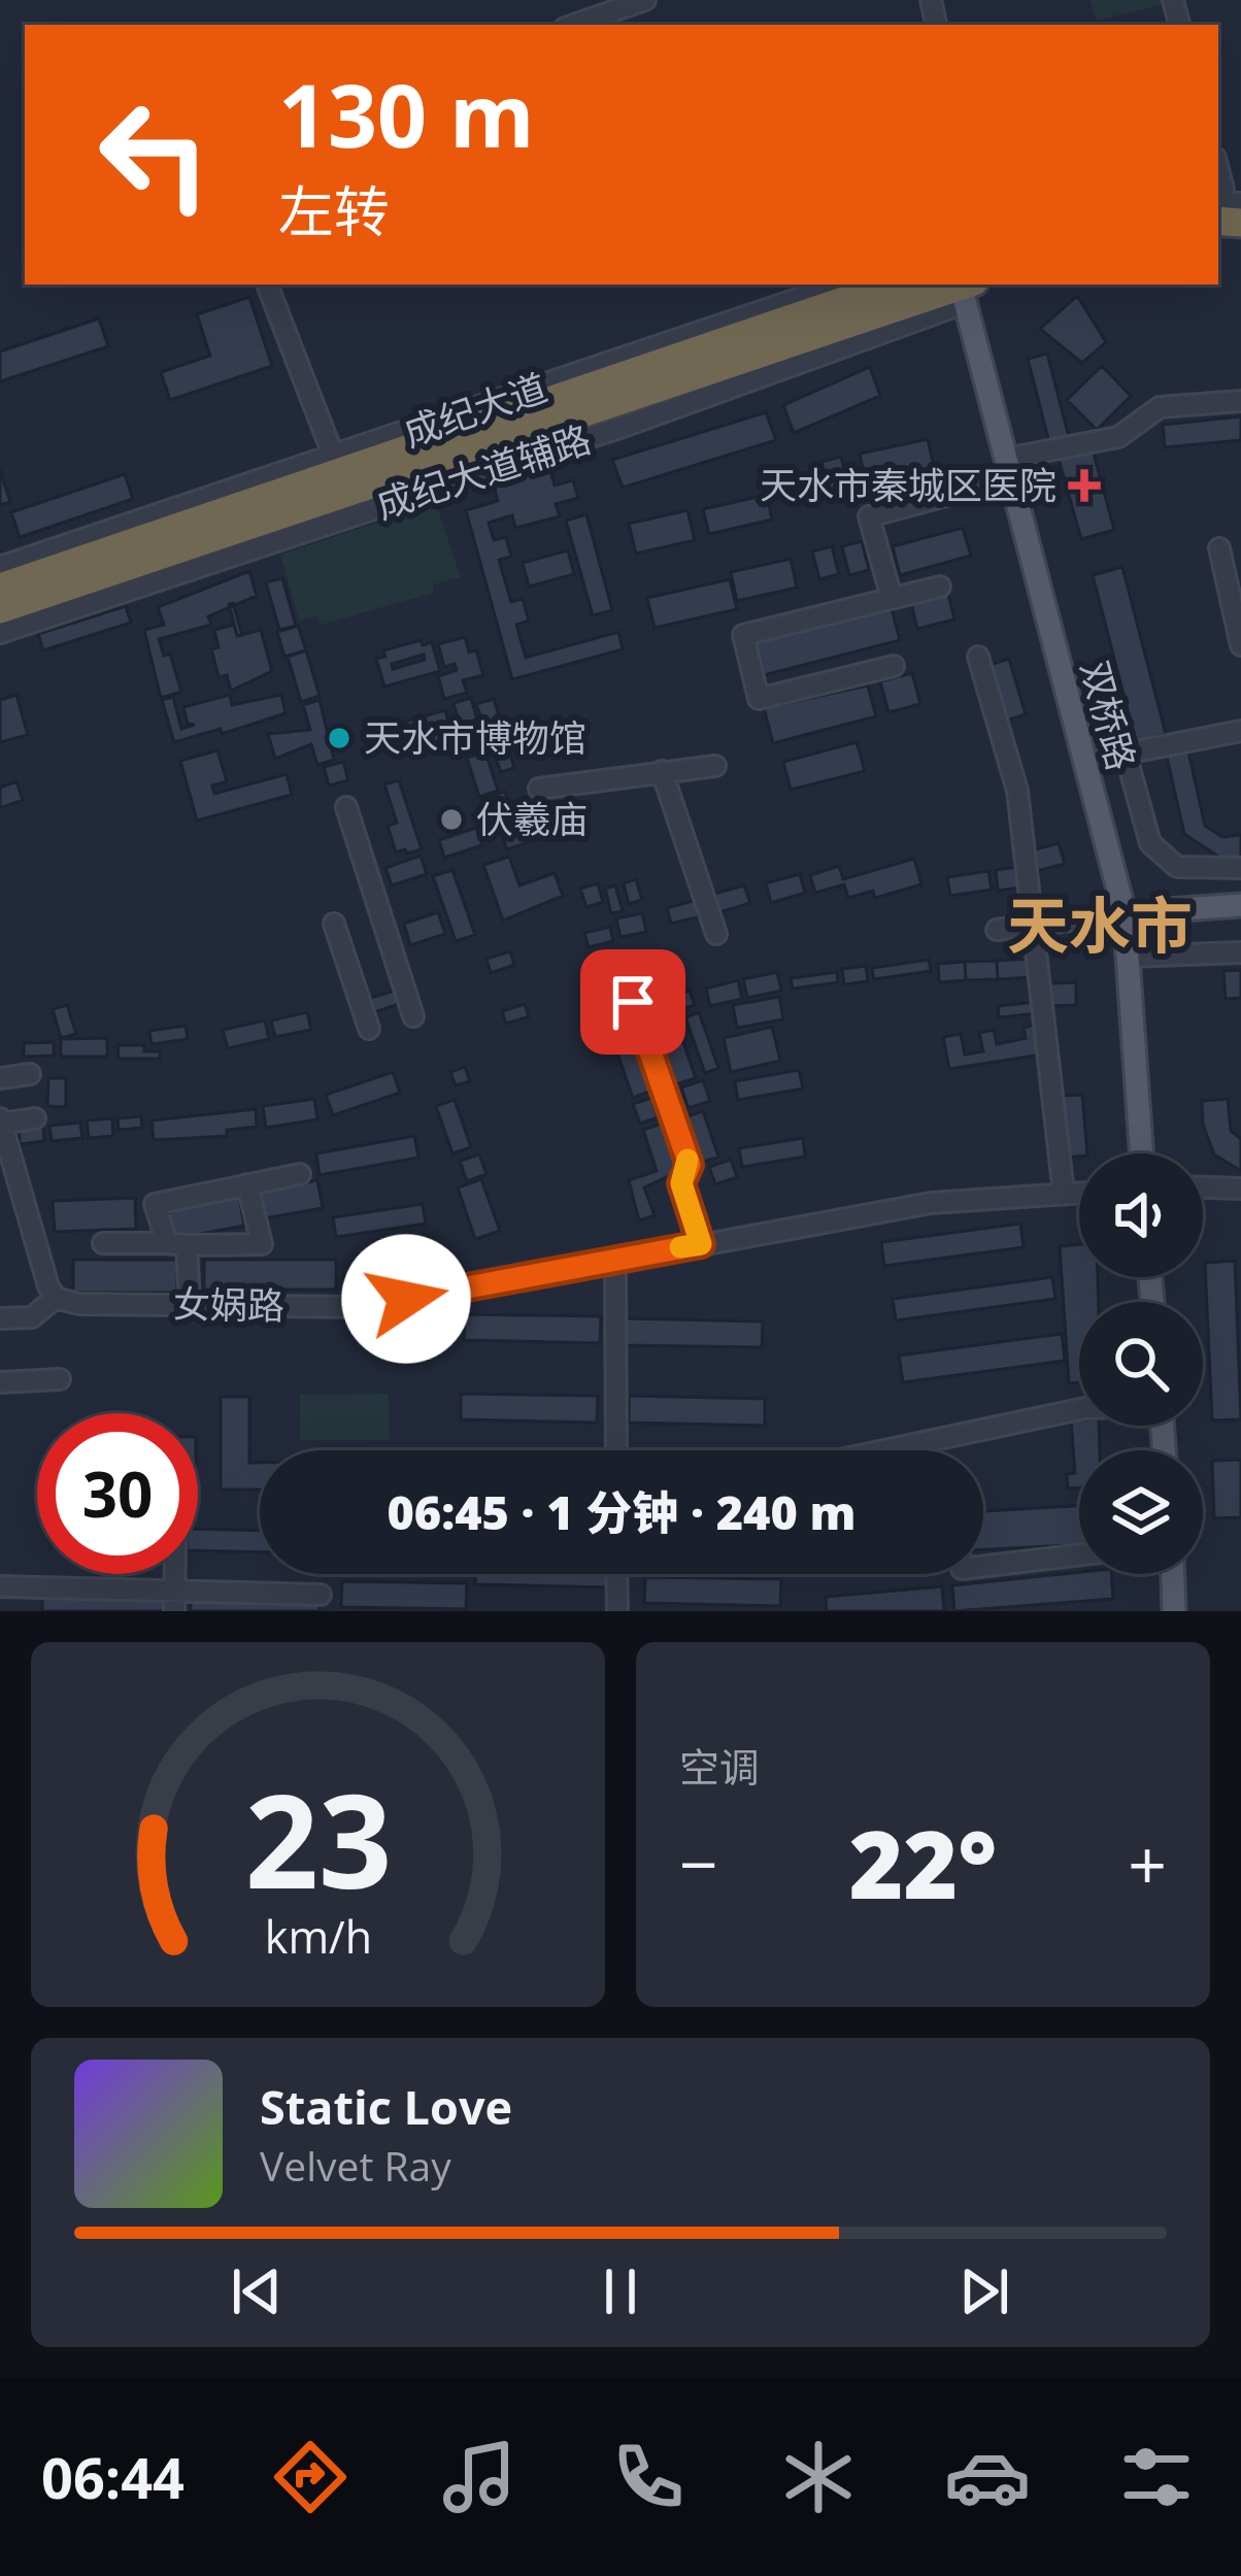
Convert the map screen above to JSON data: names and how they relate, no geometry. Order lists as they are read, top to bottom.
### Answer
{
  "streets": {
    "highway": ["成纪大道"],
    "main road": ["双桥路"],
    "street": ["成纪大道辅路", "女娲路"]
  },
  "crossings": [
    ["成纪大道", "成纪大道辅路"],
    ["成纪大道", "双桥路"],
    ["成纪大道辅路", "双桥路"]
  ],
  "districts": ["天水市"],
  "places": {
    "health": ["天水市秦城区医院"],
    "other": ["天水市博物馆", "伏羲庙"]
  },
  "page": {
    "turn": ["130 m", "左转"],
    "limit": "30",
    "trip": "06:45 · 1 分钟 · 240 m",
    "tile": "空调",
    "heat": ["−", "22°", "+"],
    "song": ["Static Love", "Velvet Ray"],
    "tabs": "06:44",
    "gauge": ["23", "km/h"]
  }
}
